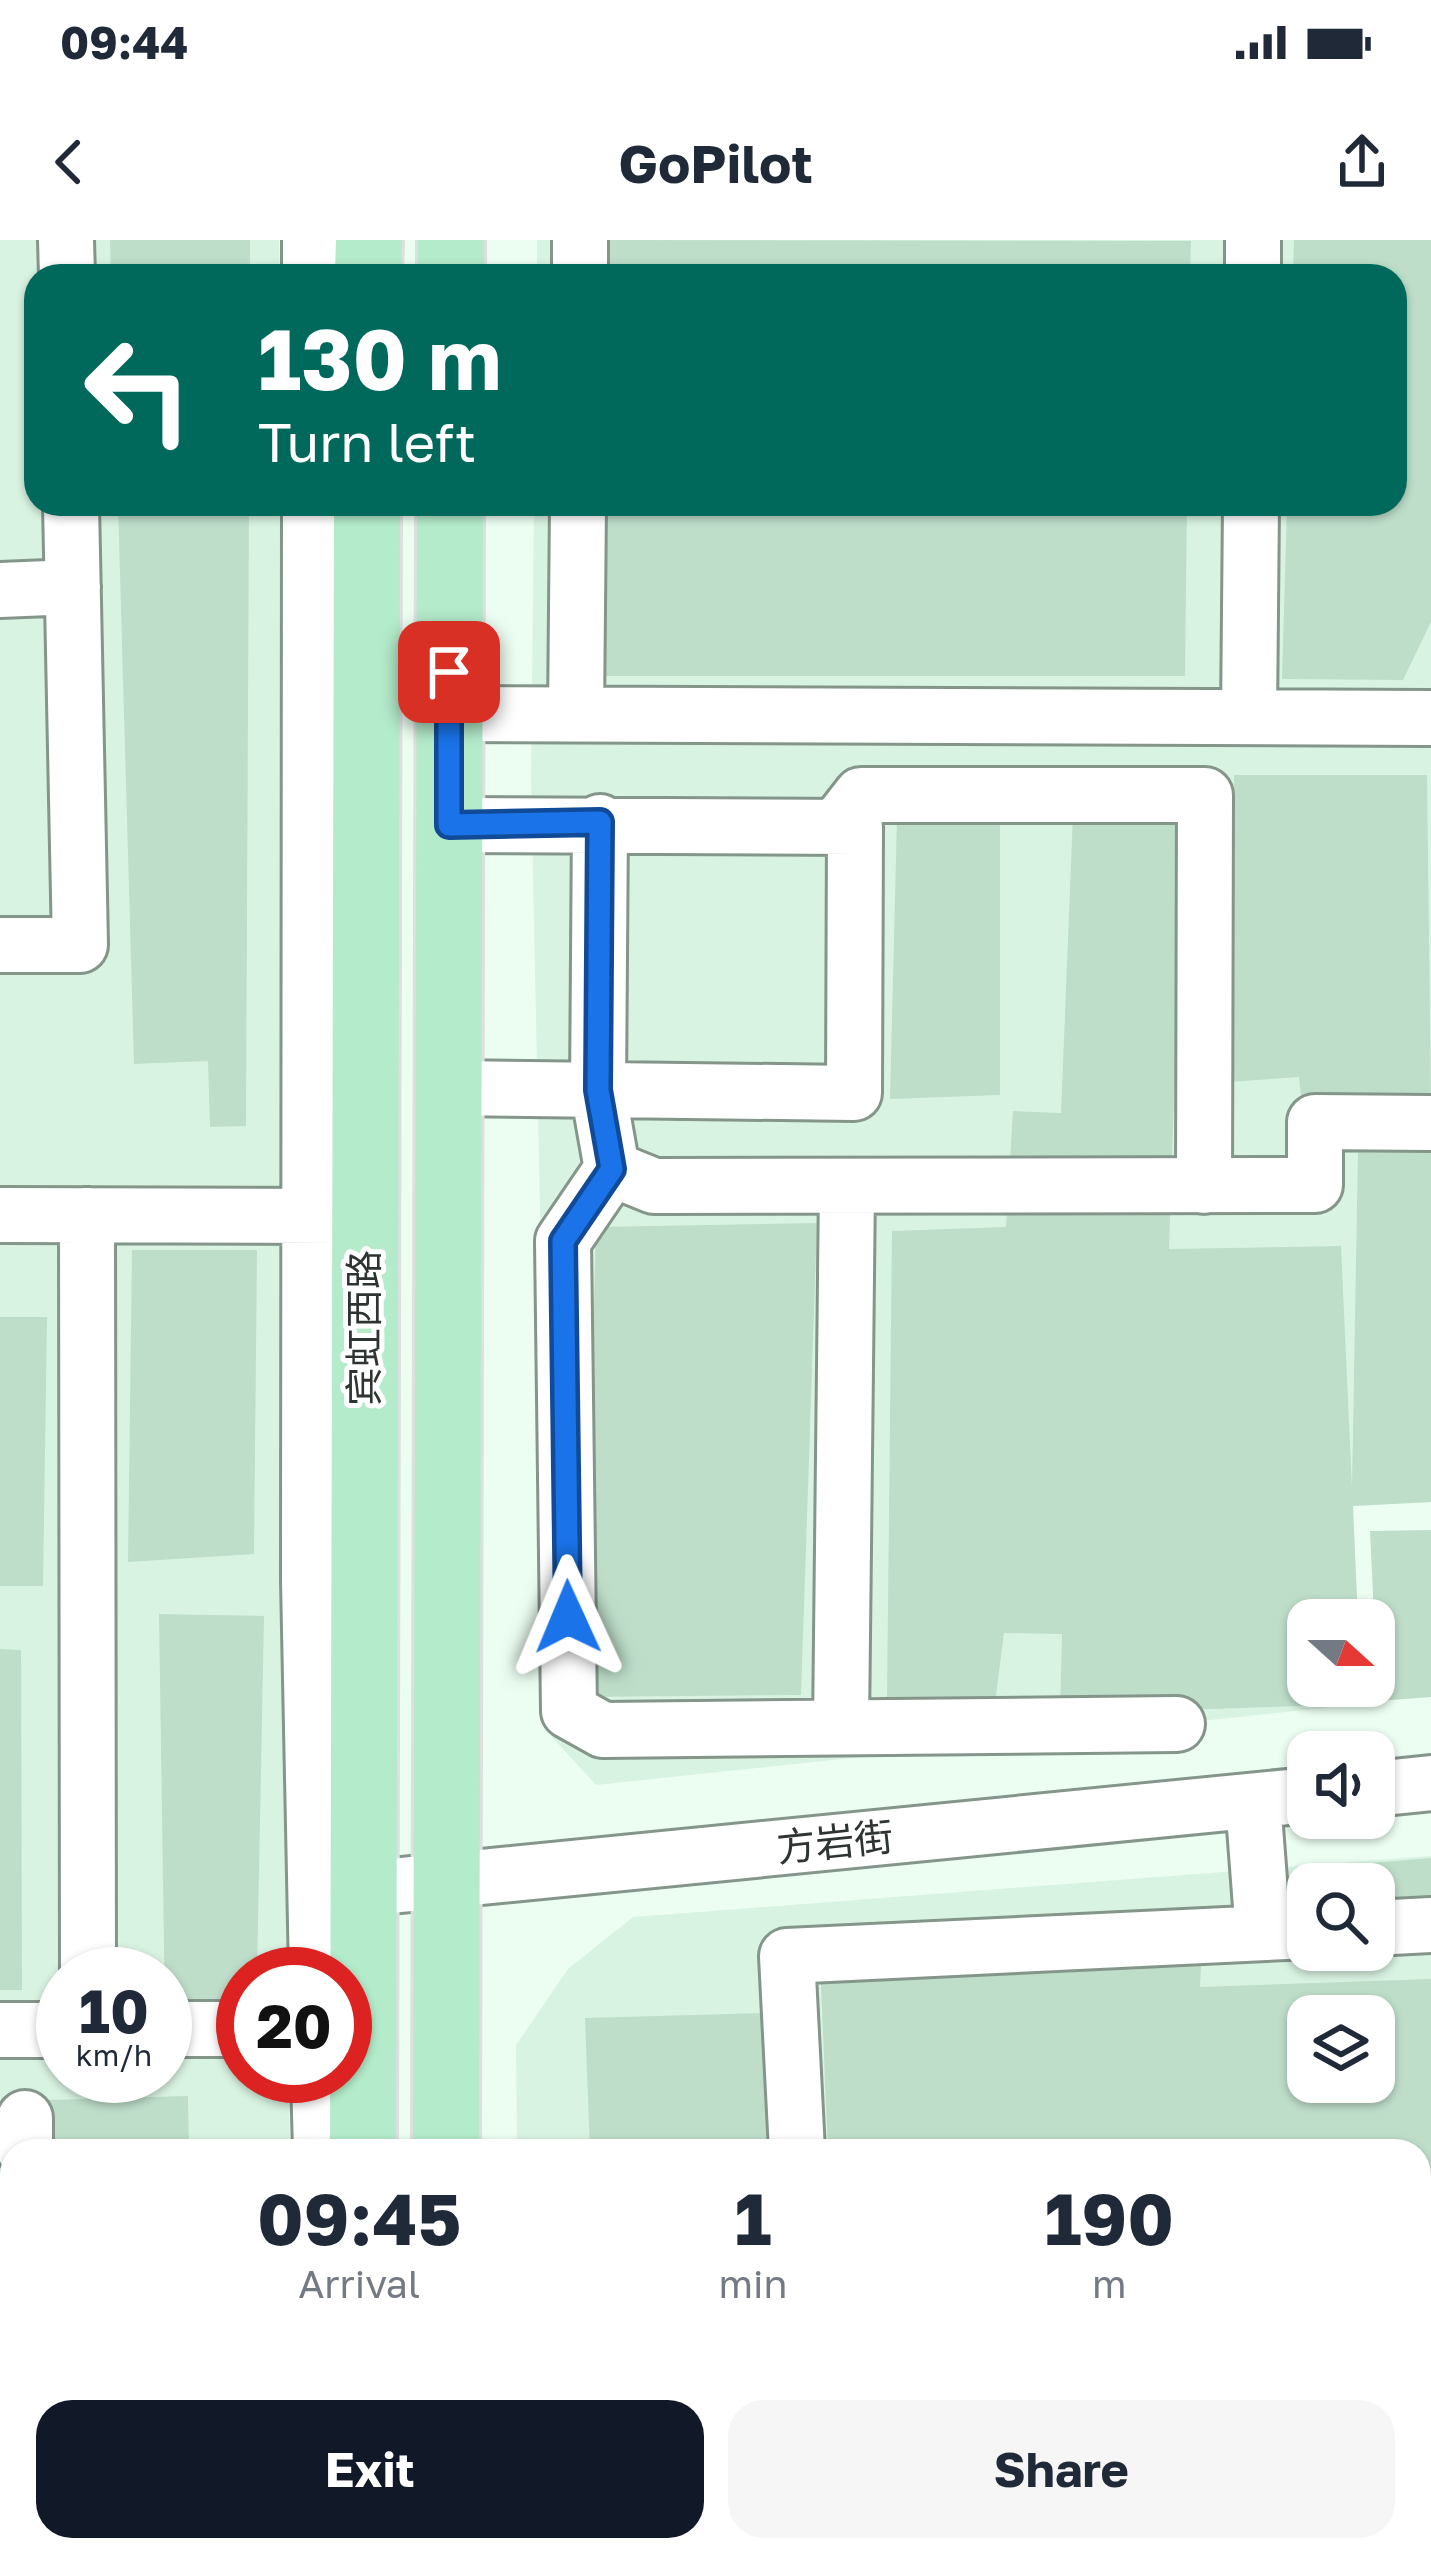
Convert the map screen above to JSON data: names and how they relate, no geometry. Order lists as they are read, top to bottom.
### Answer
{
  "streets": {
    "main road": ["宾虹西路"],
    "street": ["方岩街"]
  },
  "crossings": [
    ["宾虹西路", "方岩街"]
  ],
  "north": "right",
  "page": {
    "status": "09:44",
    "header": "GoPilot",
    "turn": ["130 m", "Turn left"],
    "speed": "10 km/h",
    "limit": "20",
    "eta": [
      "09:45",
      "Arrival",
      "1",
      "min",
      "190",
      "m"
    ],
    "buttons": ["Exit", "Share"]
  }
}
